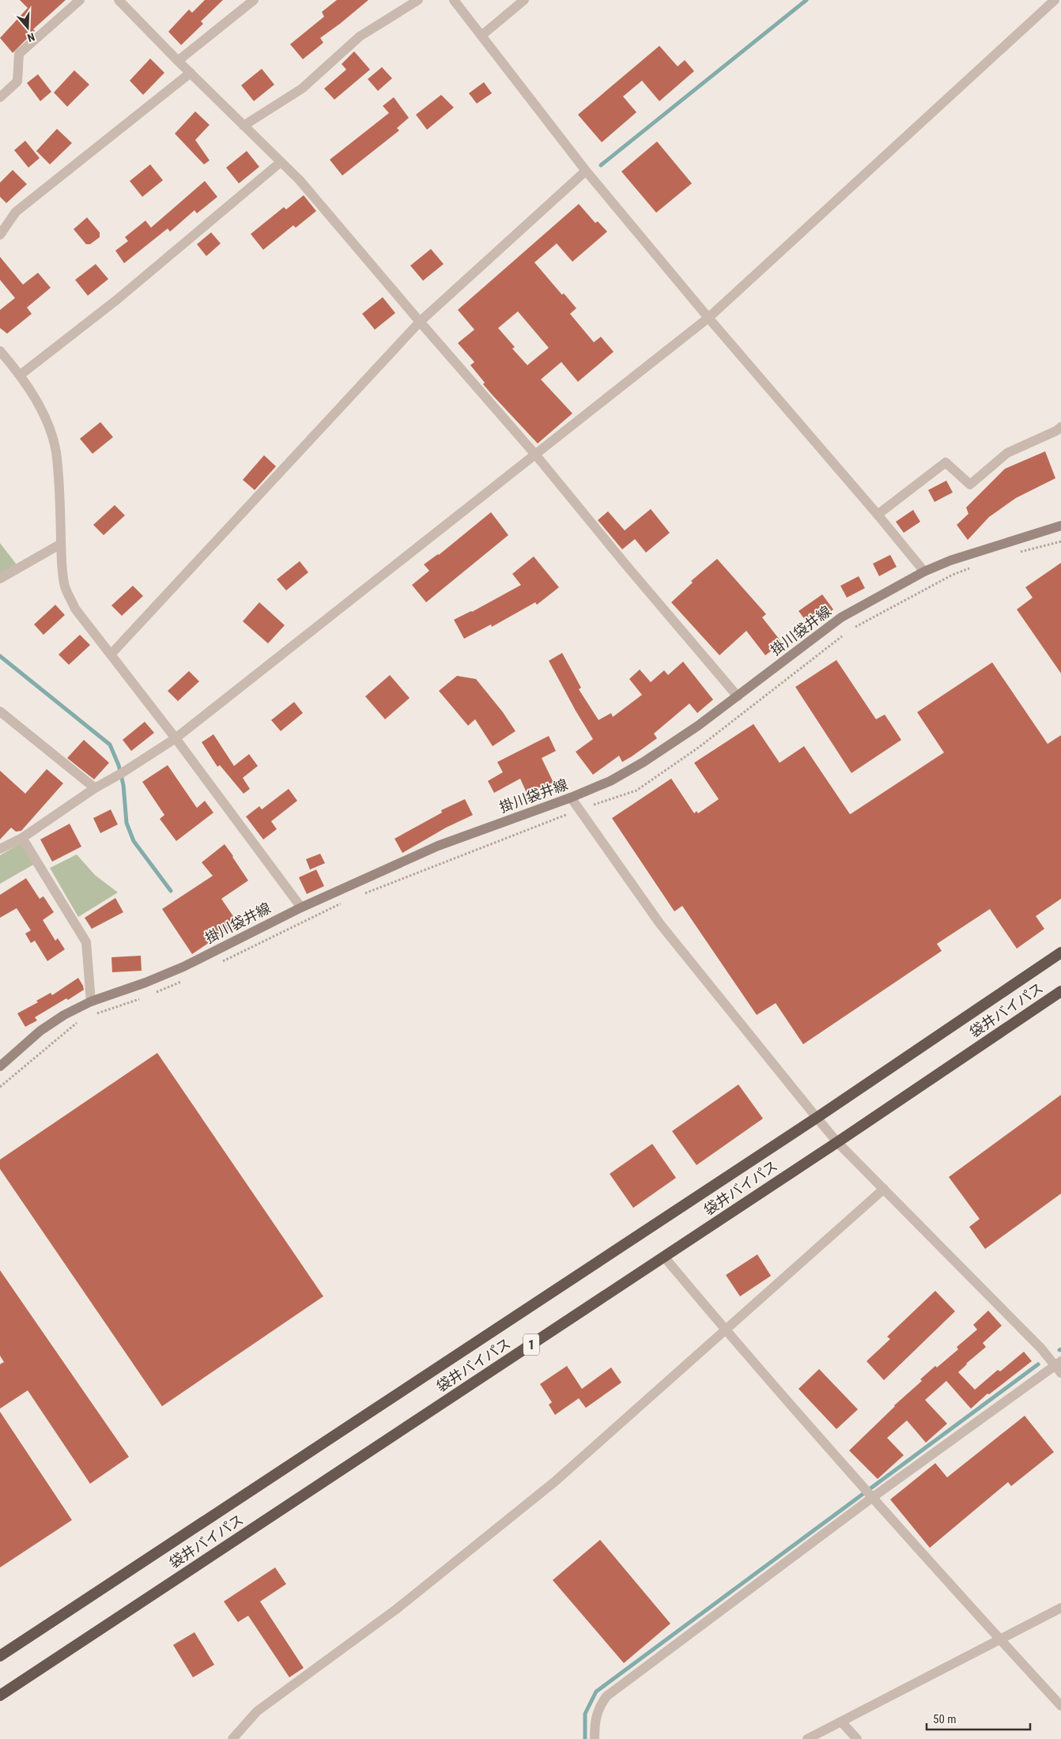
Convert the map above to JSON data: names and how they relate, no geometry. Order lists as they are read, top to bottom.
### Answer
{
  "streets": {
    "highway": ["袋井バイパス", "1"],
    "main road": ["掛川袋井線"]
  },
  "scale_bar": "50 m",
  "north": "bottom"
}
